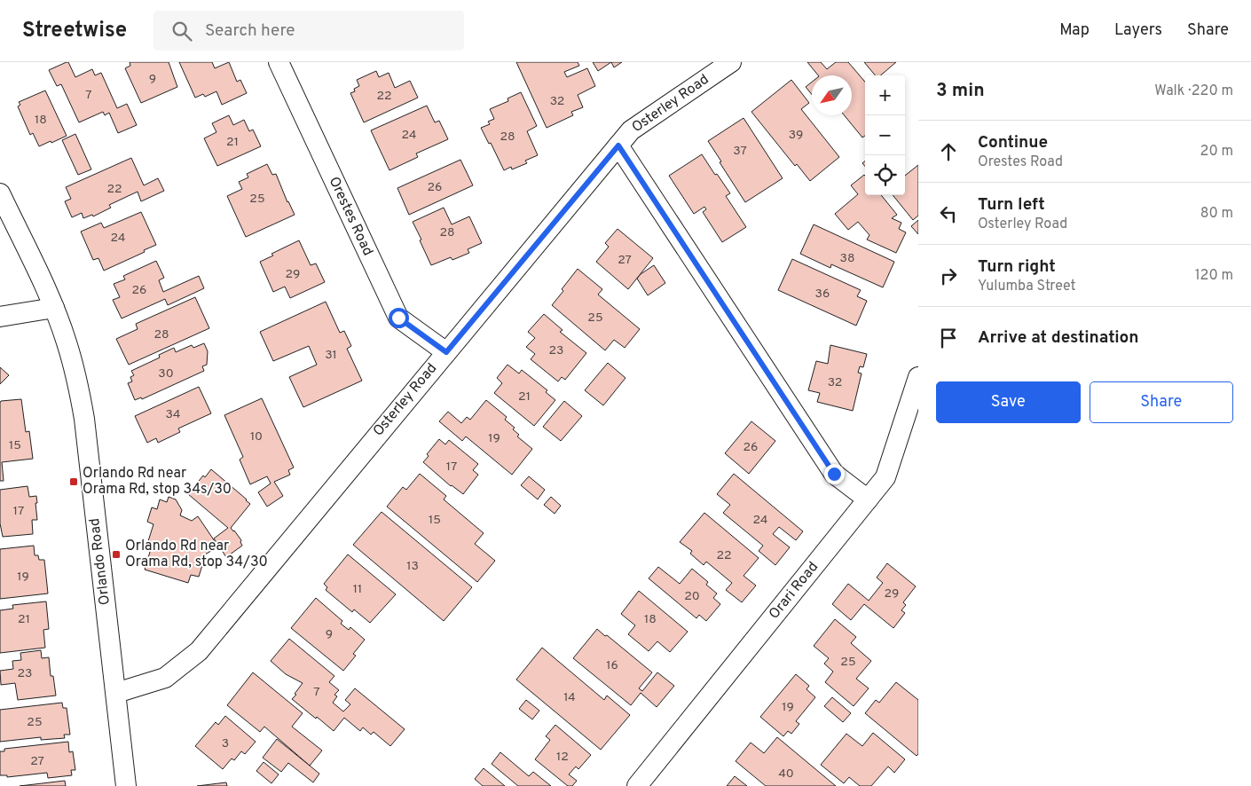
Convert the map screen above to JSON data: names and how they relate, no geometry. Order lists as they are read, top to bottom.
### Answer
{
  "streets": {
    "street": [
      "Osterley Road",
      "Orestes Road",
      "Orlando Road",
      "Orari Road"
    ]
  },
  "crossings": [
    ["Osterley Road", "Orestes Road"],
    ["Osterley Road", "Orlando Road"]
  ],
  "places": {
    "transit": ["Orlando Rd near Orama Rd, stop 34s/30", "Orlando Rd near Orama Rd, stop 34/30"]
  },
  "house_numbers": [
    "9",
    "7",
    "22",
    "32",
    "18",
    "24",
    "39",
    "28",
    "21",
    "37",
    "26",
    "22",
    "25",
    "28",
    "24",
    "38",
    "27",
    "29",
    "26",
    "36",
    "25",
    "28",
    "23",
    "31",
    "30",
    "32",
    "21",
    "34",
    "10",
    "19",
    "15",
    "26",
    "17",
    "17",
    "15",
    "24",
    "22",
    "13",
    "19",
    "11",
    "29",
    "20",
    "21",
    "18",
    "9",
    "25",
    "16",
    "23",
    "7",
    "14",
    "19",
    "25",
    "3",
    "12",
    "27",
    "40"
  ],
  "north": "bottom left",
  "page": {
    "header": "Streetwise",
    "search": "Search here",
    "nav": ["Map", "Layers", "Share"],
    "heading": ["3 min", "Walk · 220 m"],
    "map_buttons": ["+", "−"],
    "list": [
      ["Continue", "Orestes Road", "20 m"],
      ["Turn left", "Osterley Road", "80 m"],
      ["Turn right", "Yulumba Street", "120 m"],
      "Arrive at destination"
    ],
    "buttons": ["Save", "Share"]
  }
}
